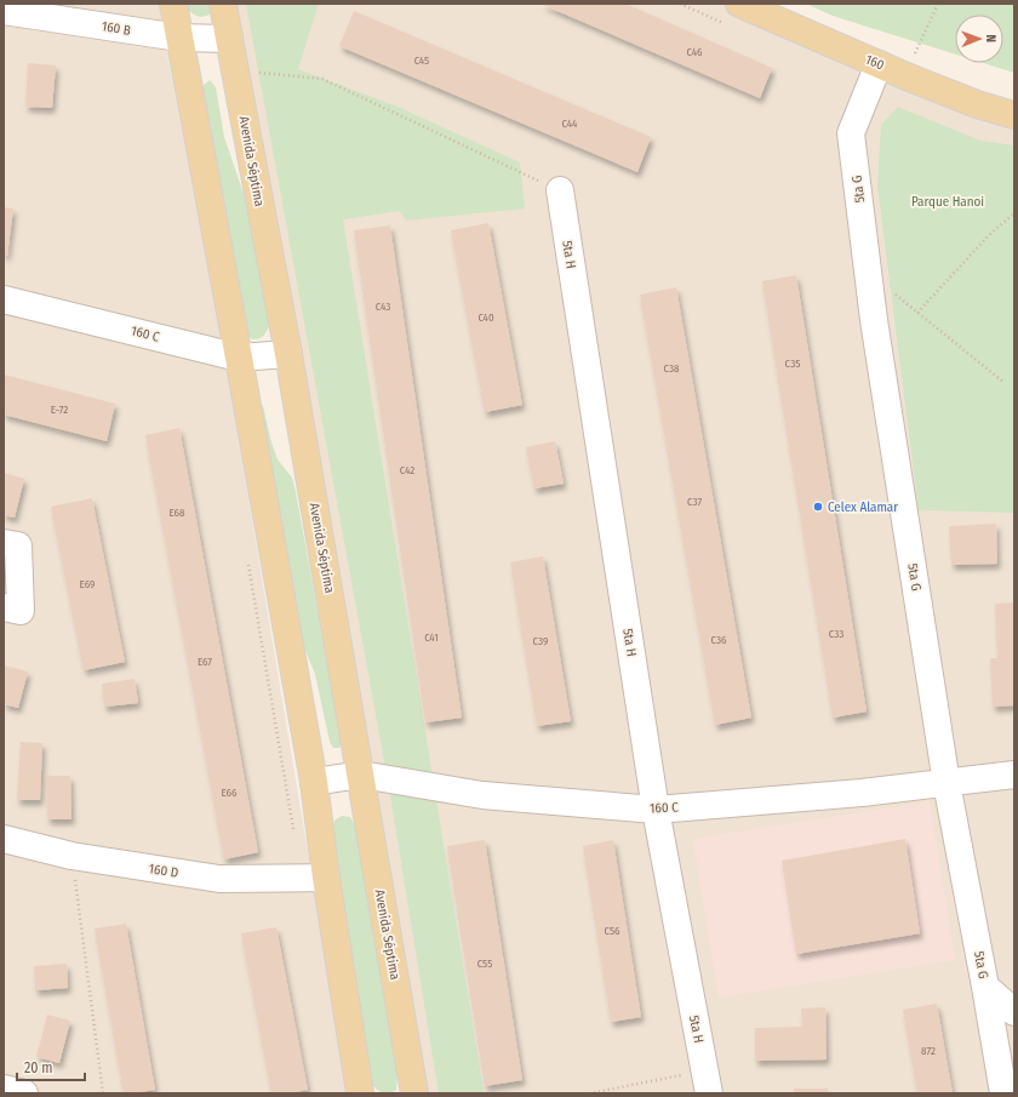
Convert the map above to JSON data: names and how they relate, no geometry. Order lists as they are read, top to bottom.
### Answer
{
  "streets": {
    "main road": ["160", "Avenida Séptima"],
    "street": [
      "160 B",
      "5ta G",
      "5ta H",
      "160 C",
      "160 D"
    ]
  },
  "crossings": [
    ["160 B", "Avenida Séptima"],
    ["160", "5ta G"],
    ["Avenida Séptima", "160 C"],
    ["5ta G", "160 C"],
    ["5ta H", "160 C"]
  ],
  "parks": ["Parque Hanoi"],
  "places": ["Celex Alamar"],
  "house_numbers": [
    "C46",
    "C45",
    "C44",
    "C43",
    "C40",
    "C35",
    "C38",
    "E-72",
    "C42",
    "C37",
    "E68",
    "E69",
    "C33",
    "C41",
    "C36",
    "C39",
    "E67",
    "E66",
    "C56",
    "C55",
    "872"
  ],
  "scale_bar": "20 m",
  "north": "right"
}
